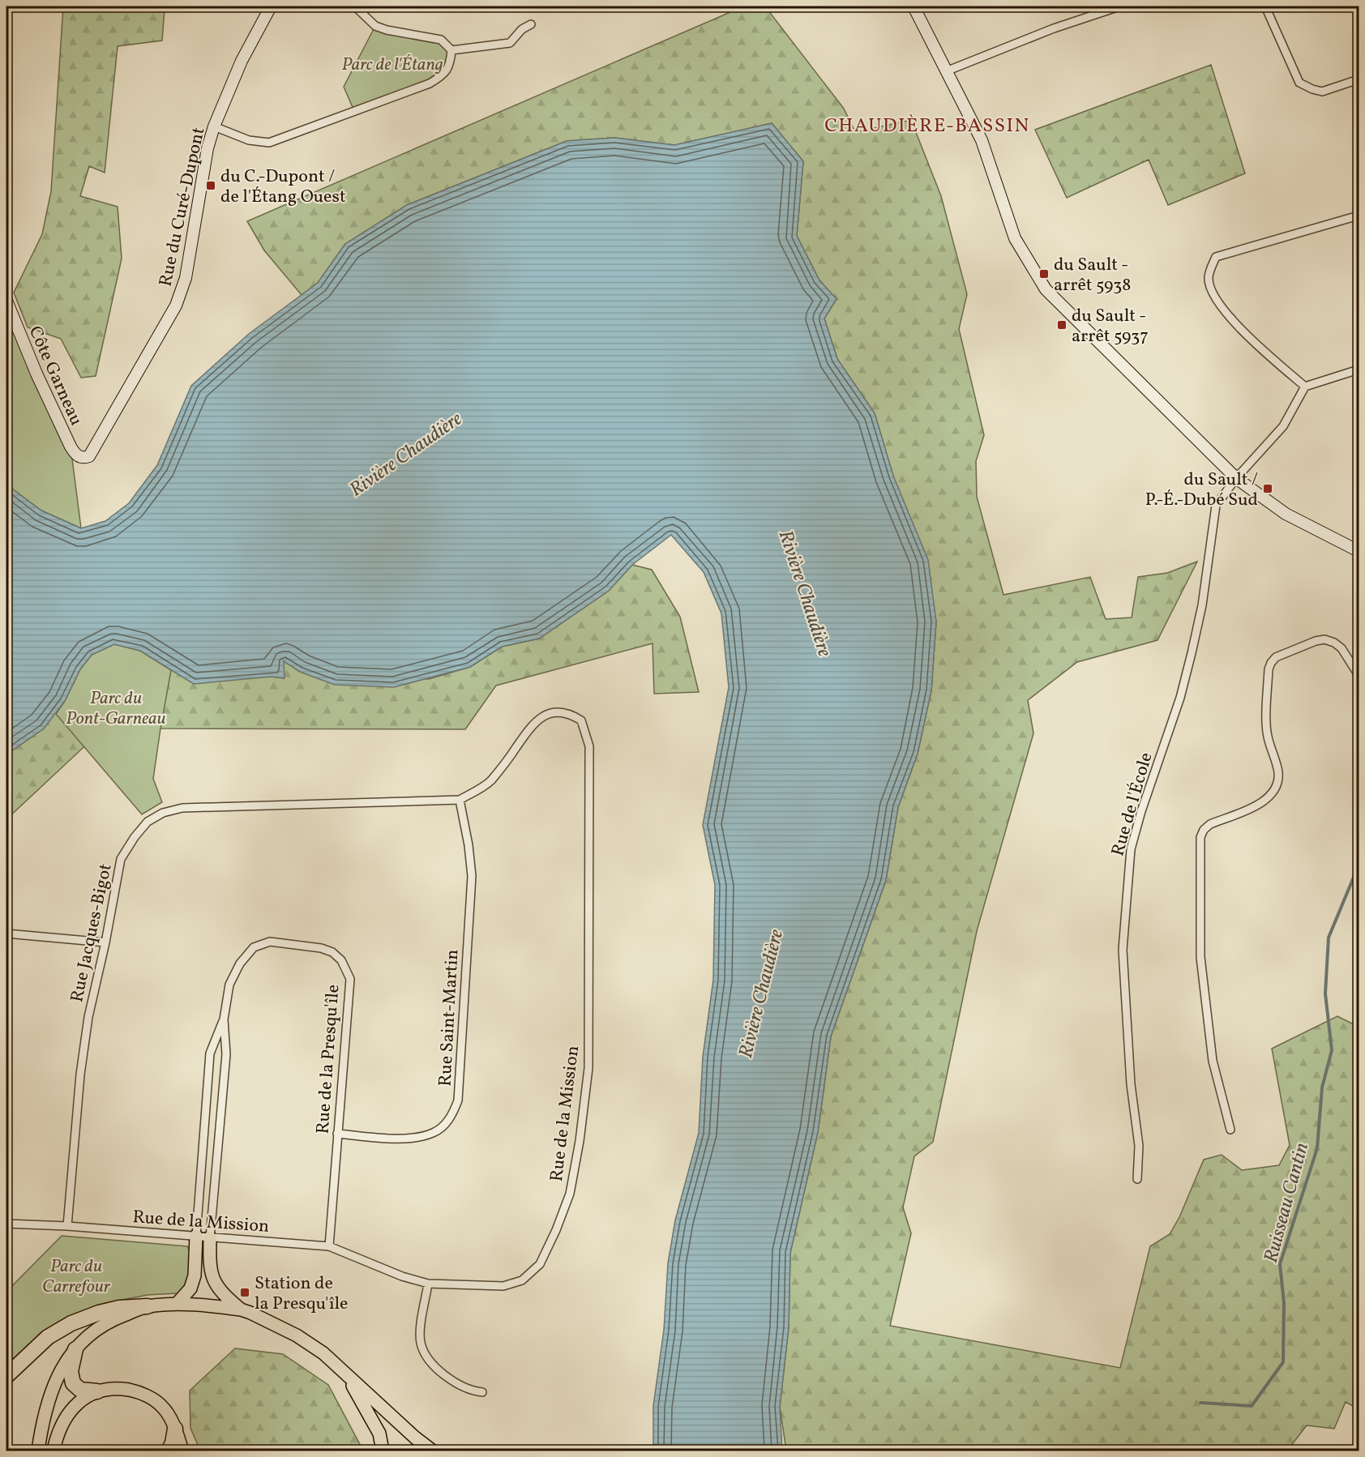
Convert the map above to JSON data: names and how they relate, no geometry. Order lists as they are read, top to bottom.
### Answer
{
  "streets": {
    "street": [
      "Rue du Curé-Dupont",
      "Côte Garneau",
      "Rue de l'École",
      "Rue Jacques-Bigot",
      "Rue Saint-Martin",
      "Rue de la Presqu'île",
      "Rue de la Mission"
    ]
  },
  "crossings": [
    ["Rue du Curé-Dupont", "Côte Garneau"],
    ["Rue Jacques-Bigot", "Rue Saint-Martin"],
    ["Rue Jacques-Bigot", "Rue de la Mission"],
    ["Rue Saint-Martin", "Rue de la Presqu'île"],
    ["Rue Saint-Martin", "Rue de la Mission"],
    ["Rue de la Presqu'île", "Rue de la Mission"]
  ],
  "districts": ["CHAUDIÈRE-BASSIN"],
  "water": ["Rivière Chaudière", "Ruisseau Cantin"],
  "parks": ["Parc de l'Étang", "Parc du Pont-Garneau", "Parc du Carrefour"],
  "places": {
    "transit": [
      "du C.-Dupont / de l'Étang Ouest",
      "du Sault - arrêt 5938",
      "du Sault - arrêt 5937",
      "du Sault / P.-É.-Dubé Sud",
      "Station de la Presqu'île"
    ]
  }
}
